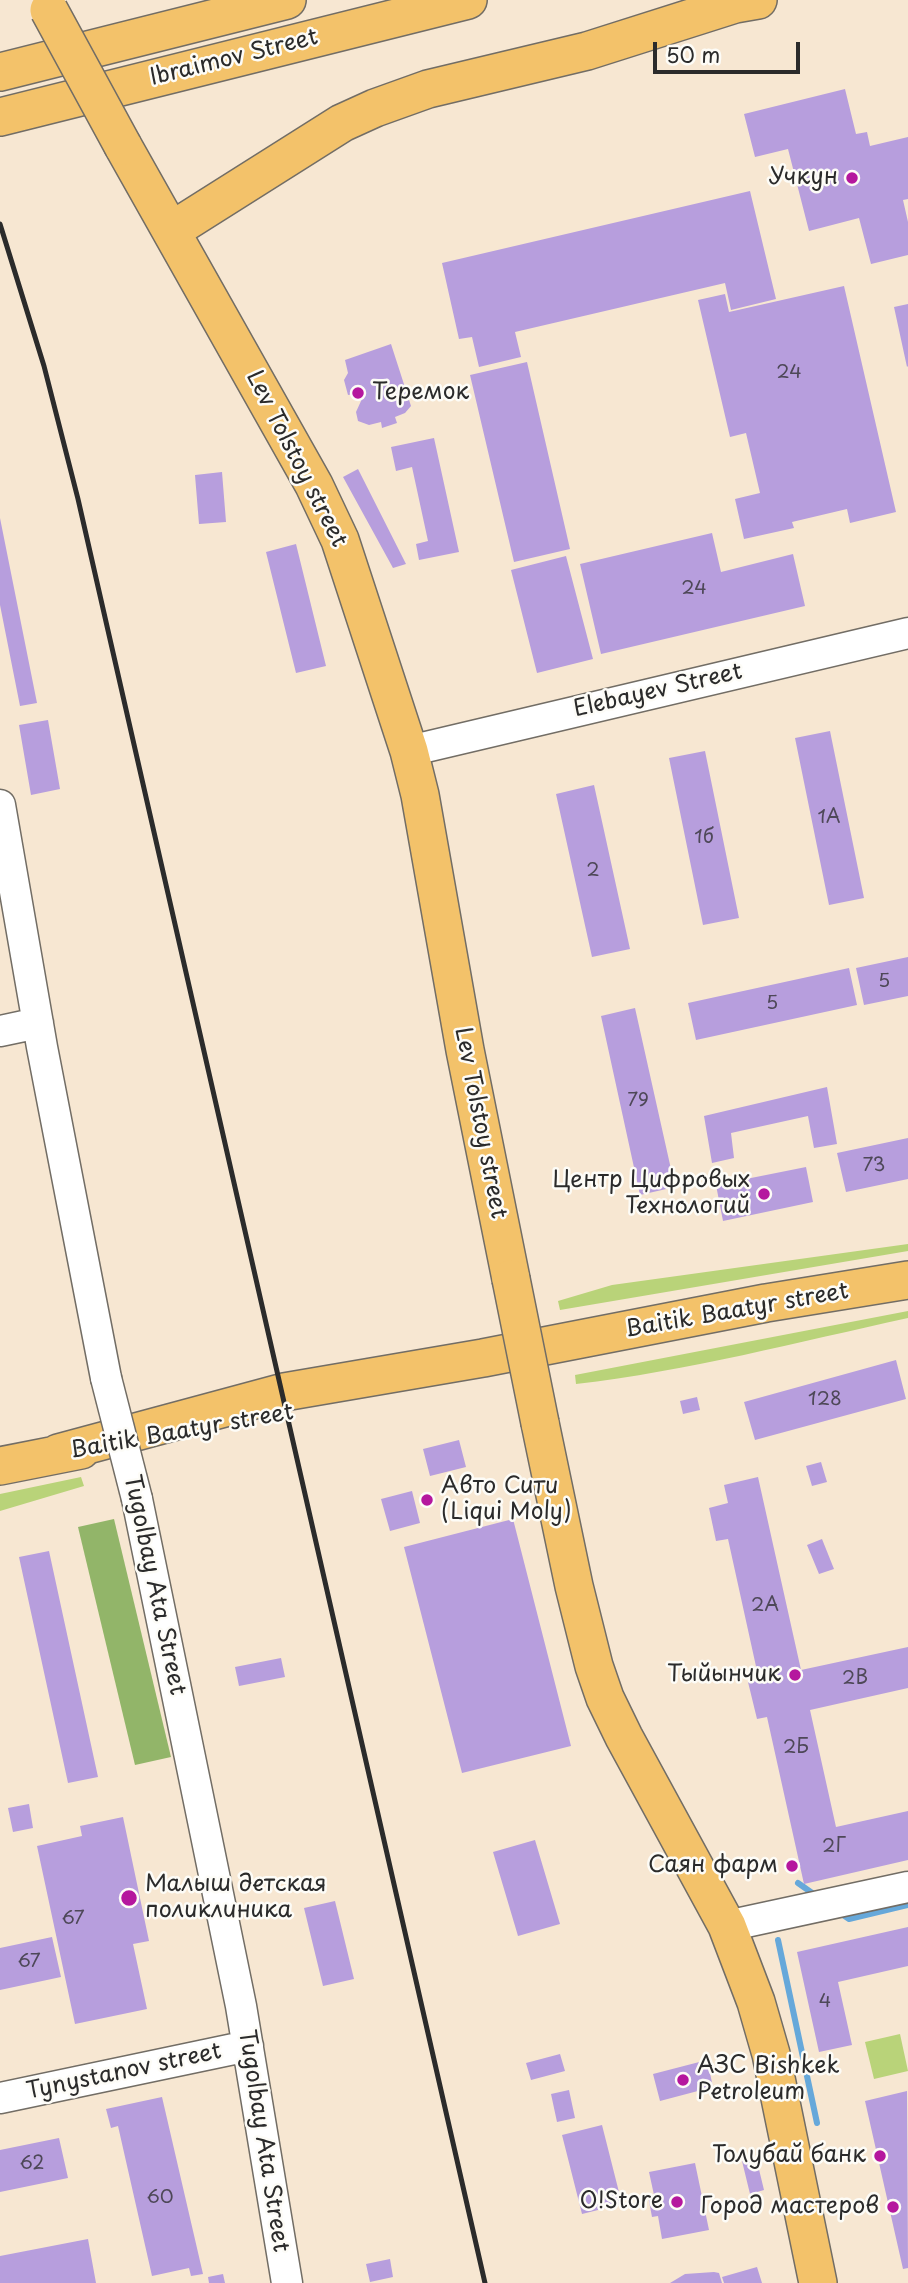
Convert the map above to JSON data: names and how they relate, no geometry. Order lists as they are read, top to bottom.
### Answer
{
  "streets": {
    "main road": ["Ibraimov Street", "Lev Tolstoy street", "Baitik Baatyr street"],
    "street": ["Elebayev Street", "Tugolbay Ata Street", "Tynystanov street"]
  },
  "crossings": [
    ["Lev Tolstoy street", "Elebayev Street"],
    ["Tugolbay Ata Street", "Tynystanov street"]
  ],
  "places": [
    "Учкун",
    "Теремок",
    "Центр Цифровых Технологий",
    "Авто Сити (Liqui Moly)",
    "Тыйынчик",
    "Саян фарм",
    "Малыш детская поликлиника",
    "АЗС Bishkek Petroleum",
    "Толубай банк",
    "O!Store",
    "Город мастеров"
  ],
  "house_numbers": [
    "24",
    "24",
    "1А",
    "1б",
    "2",
    "5",
    "5",
    "79",
    "73",
    "128",
    "2А",
    "2В",
    "2Б",
    "2Г",
    "67",
    "67",
    "4",
    "62",
    "60"
  ],
  "scale_bar": "50 m"
}
